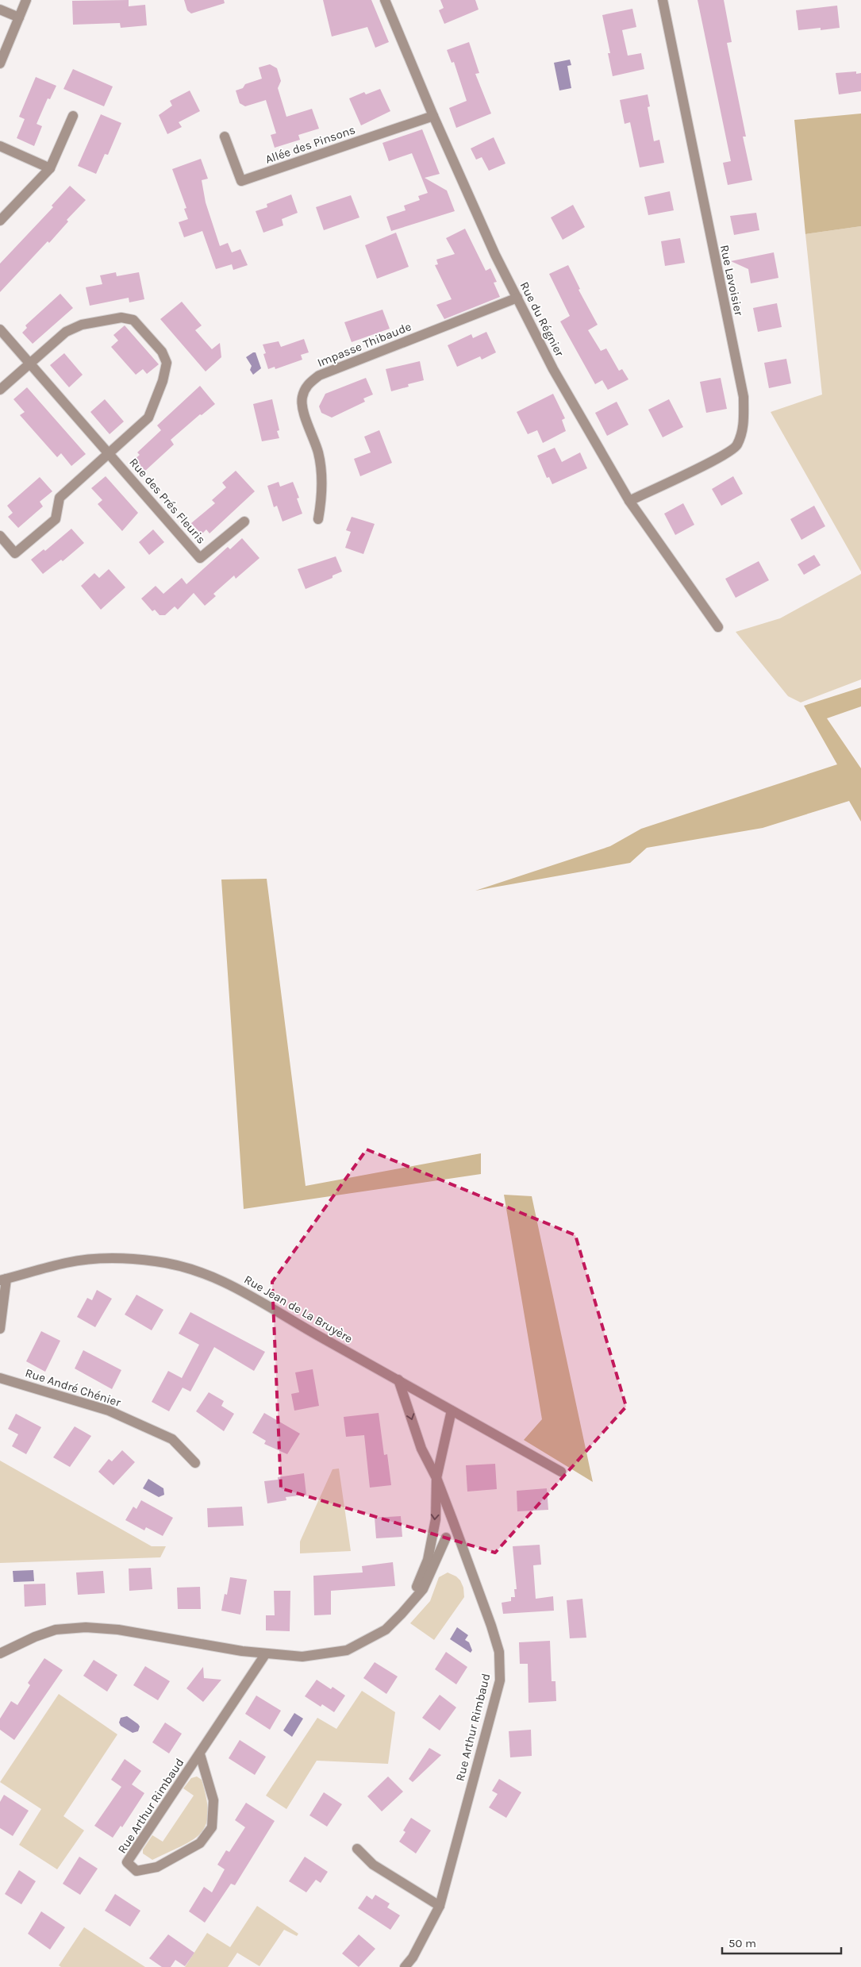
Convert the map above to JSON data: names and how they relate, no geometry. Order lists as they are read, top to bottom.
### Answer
{
  "streets": {
    "street": [
      "Allée des Pinsons",
      "Rue Lavoisier",
      "Rue du Régnier",
      "Impasse Thibaude",
      "Rue des Prés Fleuris",
      "Rue Jean de La Bruyère",
      "Rue André Chénier",
      "Rue Arthur Rimbaud"
    ]
  },
  "crossings": [
    ["Allée des Pinsons", "Rue du Régnier"],
    ["Rue Lavoisier", "Rue du Régnier"],
    ["Rue du Régnier", "Impasse Thibaude"],
    ["Rue Jean de La Bruyère", "Rue Arthur Rimbaud"]
  ],
  "scale_bar": "50 m"
}
